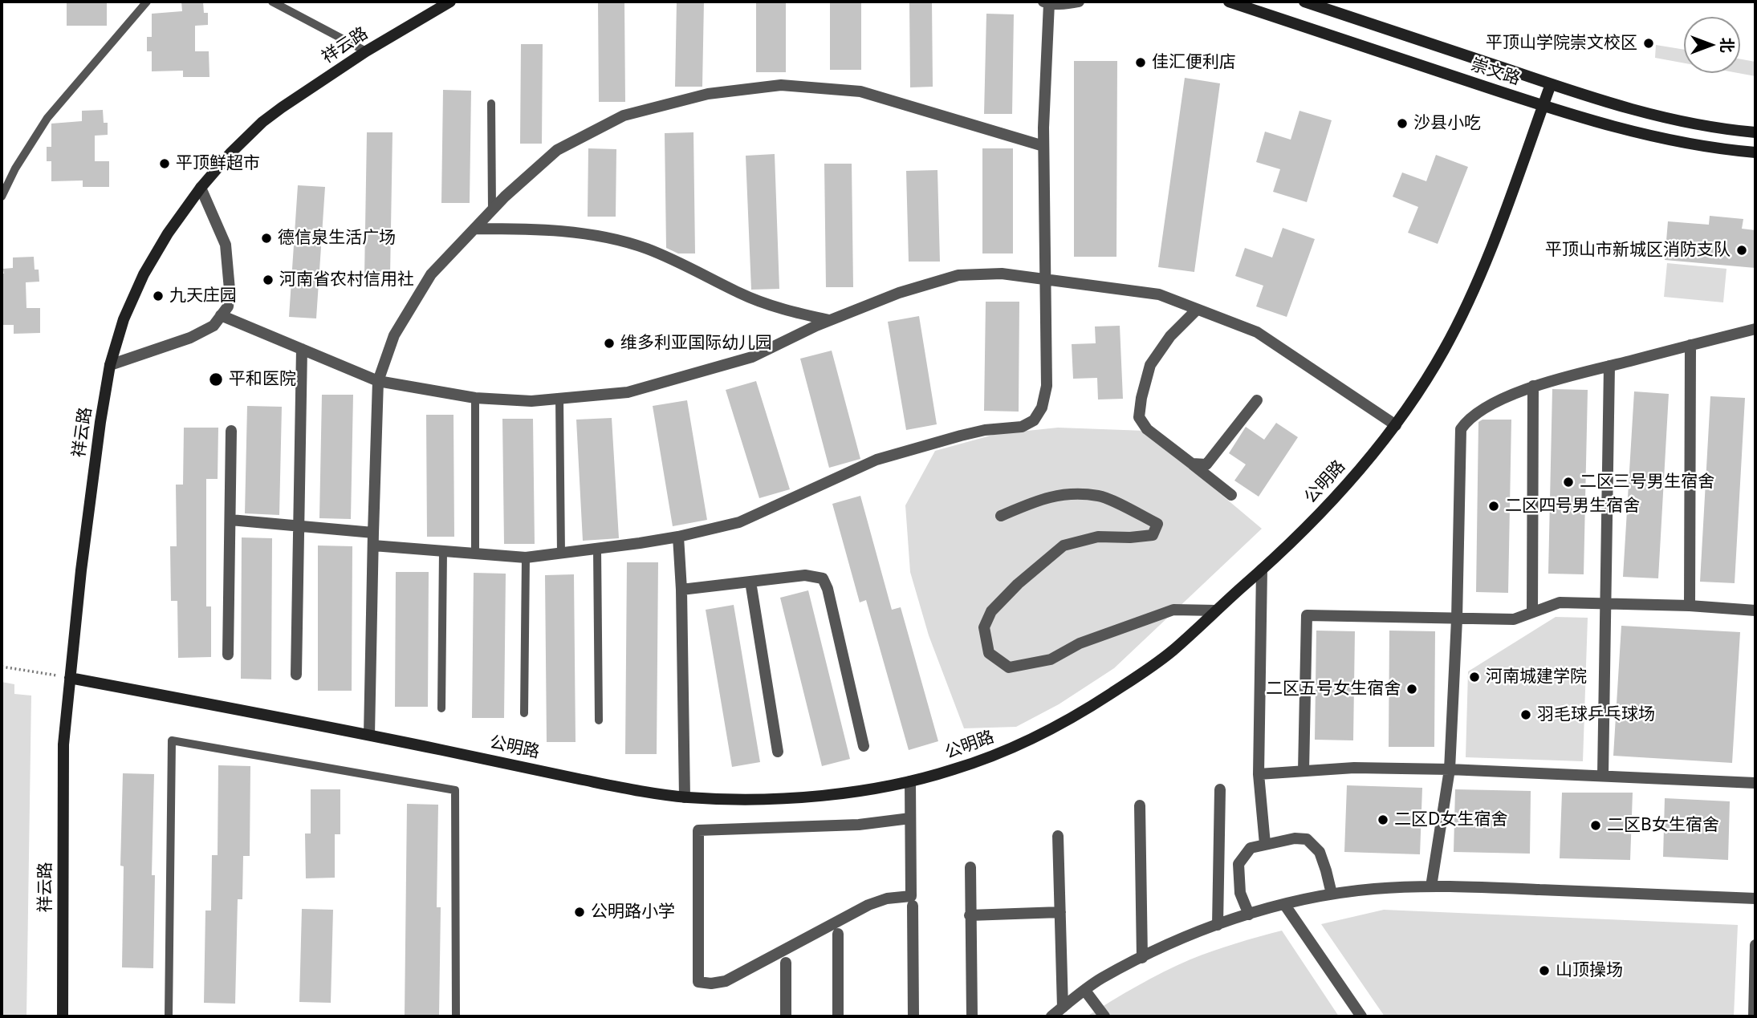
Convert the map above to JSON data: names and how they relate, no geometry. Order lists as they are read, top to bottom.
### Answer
{
  "streets": {
    "main road": ["祥云路", "崇文路", "公明路"]
  },
  "crossings": [
    ["祥云路", "公明路"],
    ["崇文路", "公明路"]
  ],
  "places": [
    "平顶山学院崇文校区",
    "佳汇便利店",
    "沙县小吃",
    "平顶鲜超市",
    "德信泉生活广场",
    "平顶山市新城区消防支队",
    "河南省农村信用社",
    "九天庄园",
    "维多利亚国际幼儿园",
    "平和医院",
    "二区三号男生宿舍",
    "二区四号男生宿舍",
    "河南城建学院",
    "二区五号女生宿舍",
    "羽毛球乒乓球场",
    "二区D女生宿舍",
    "二区B女生宿舍",
    "公明路小学",
    "山顶操场"
  ],
  "north": "right"
}
